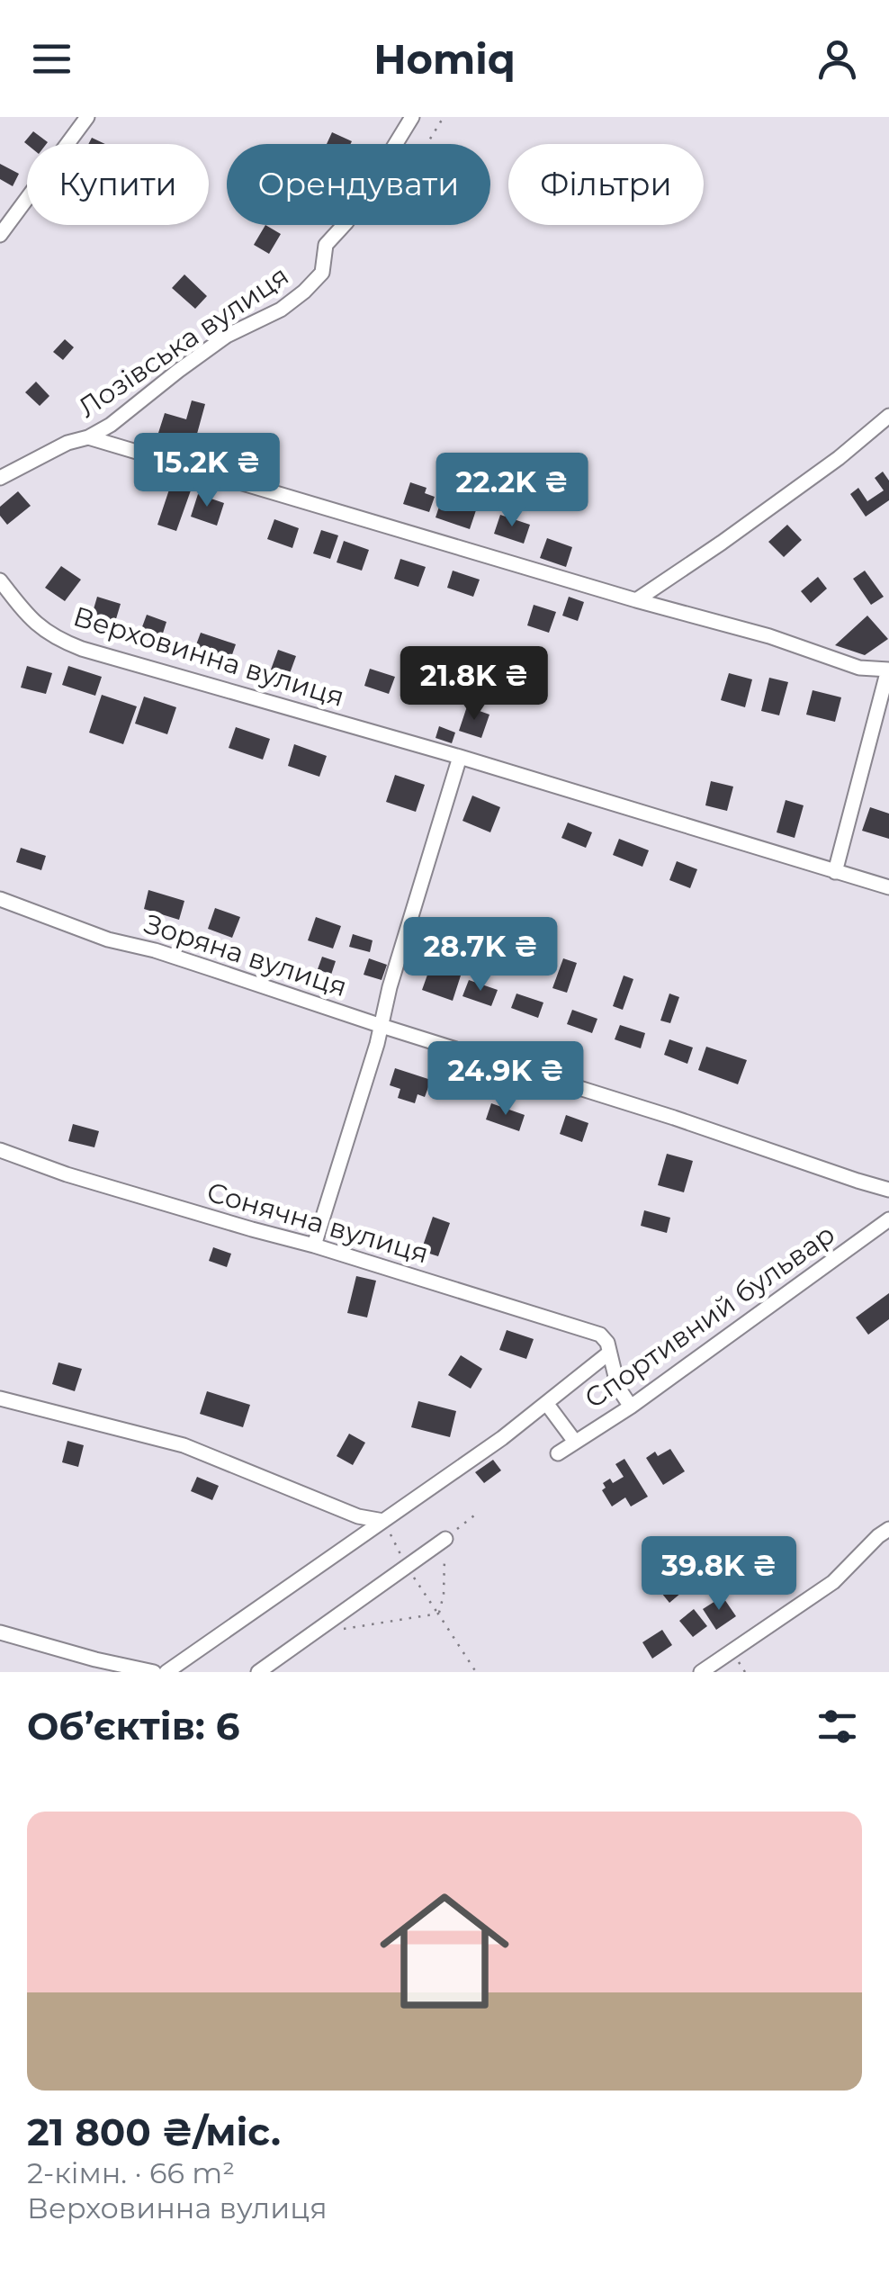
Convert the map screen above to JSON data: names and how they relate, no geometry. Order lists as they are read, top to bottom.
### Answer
{
  "streets": {
    "street": [
      "Лозівська вулиця",
      "Верховинна вулиця",
      "Зоряна вулиця",
      "Сонячна вулиця",
      "Спортивний бульвар"
    ]
  },
  "page": {
    "header": "Homiq",
    "chip": ["Купити", "Орендувати", "Фільтри"],
    "price": [
      "15.2K ₴",
      "22.2K ₴",
      "21.8K ₴",
      "28.7K ₴",
      "24.9K ₴",
      "39.8K ₴"
    ],
    "heading": "Об’єктів: 6",
    "list": [
      {
        "name": "21 800 ₴/міс.",
        "note": "2-кімн. · 66 m² · Верховинна вулиця"
      }
    ]
  }
}
